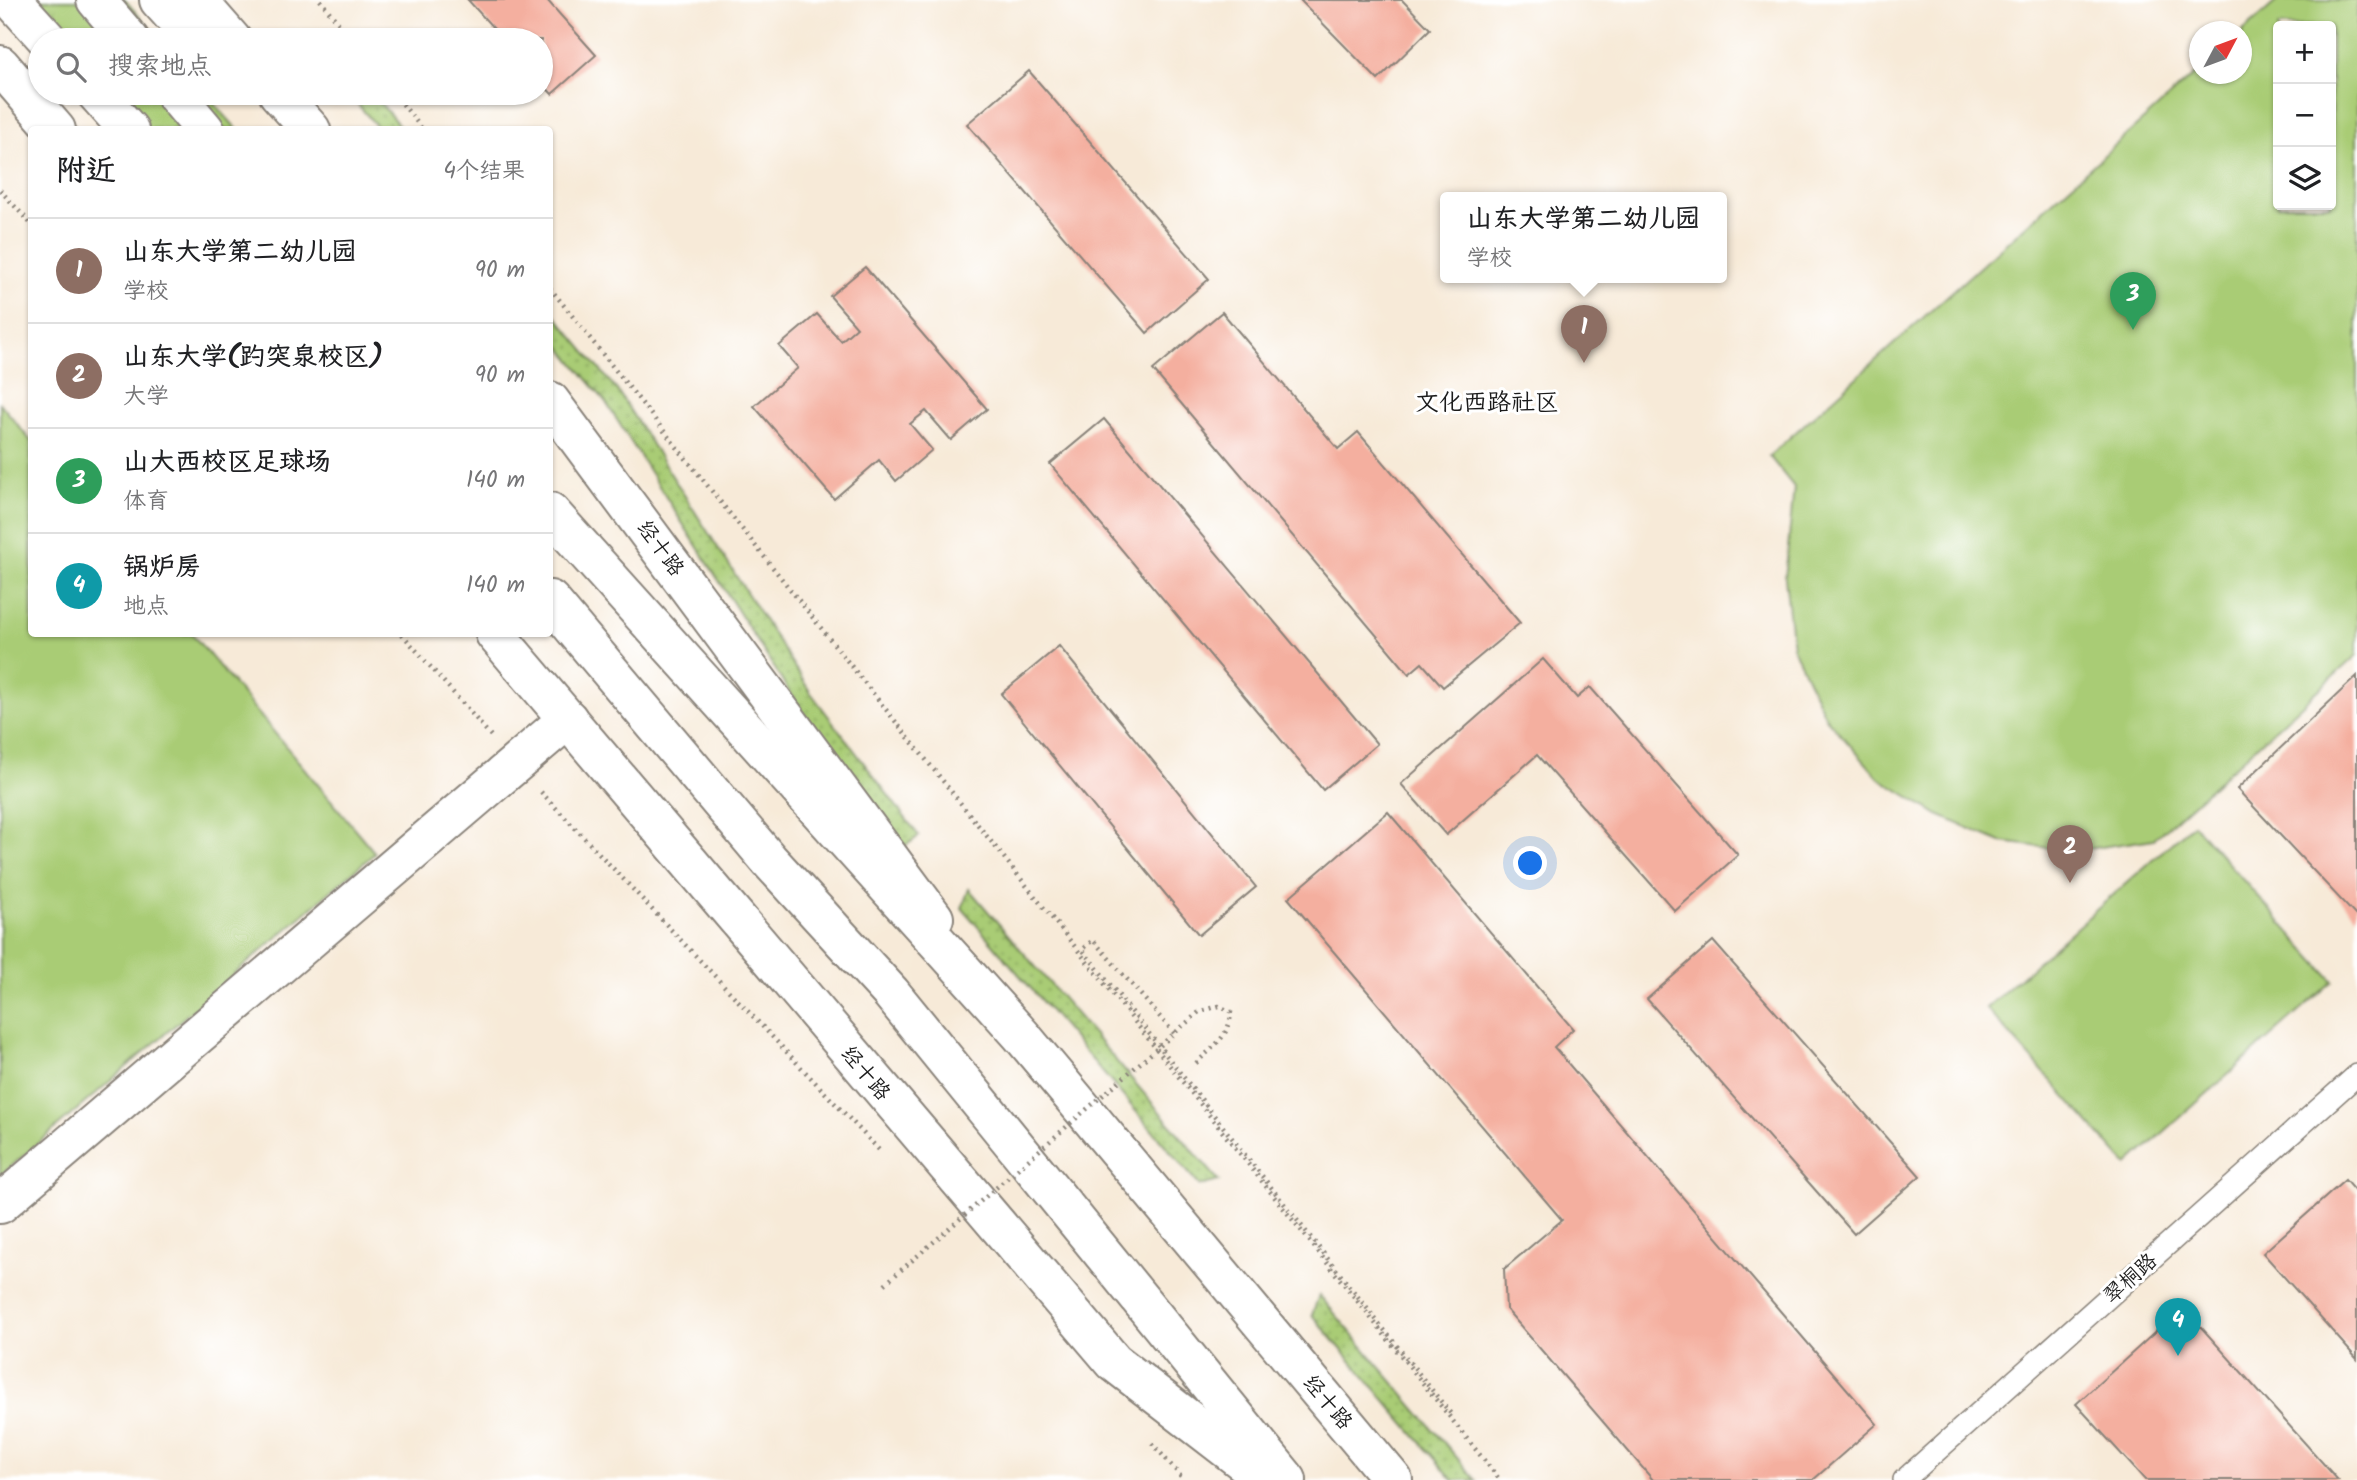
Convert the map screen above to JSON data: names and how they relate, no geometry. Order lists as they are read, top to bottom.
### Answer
{
  "streets": {
    "main road": ["经十路"],
    "lane": ["翠桐路"]
  },
  "districts": ["文化西路社区"],
  "north": "top right",
  "page": {
    "map_buttons": ["+", "−"],
    "search": "搜索地点",
    "heading": ["附近", "4个结果"],
    "popup": ["山东大学第二幼儿园", "学校"],
    "list": [
      {
        "mark": "1",
        "name": "山东大学第二幼儿园",
        "note": "学校",
        "value": "90 m"
      },
      {
        "mark": "2",
        "name": "山东大学(趵突泉校区)",
        "note": "大学",
        "value": "90 m"
      },
      {
        "mark": "3",
        "name": "山大西校区足球场",
        "note": "体育",
        "value": "140 m"
      },
      {
        "mark": "4",
        "name": "锅炉房",
        "note": "地点",
        "value": "140 m"
      }
    ],
    "pins": [
      "3",
      "1",
      "2",
      "4"
    ]
  }
}
